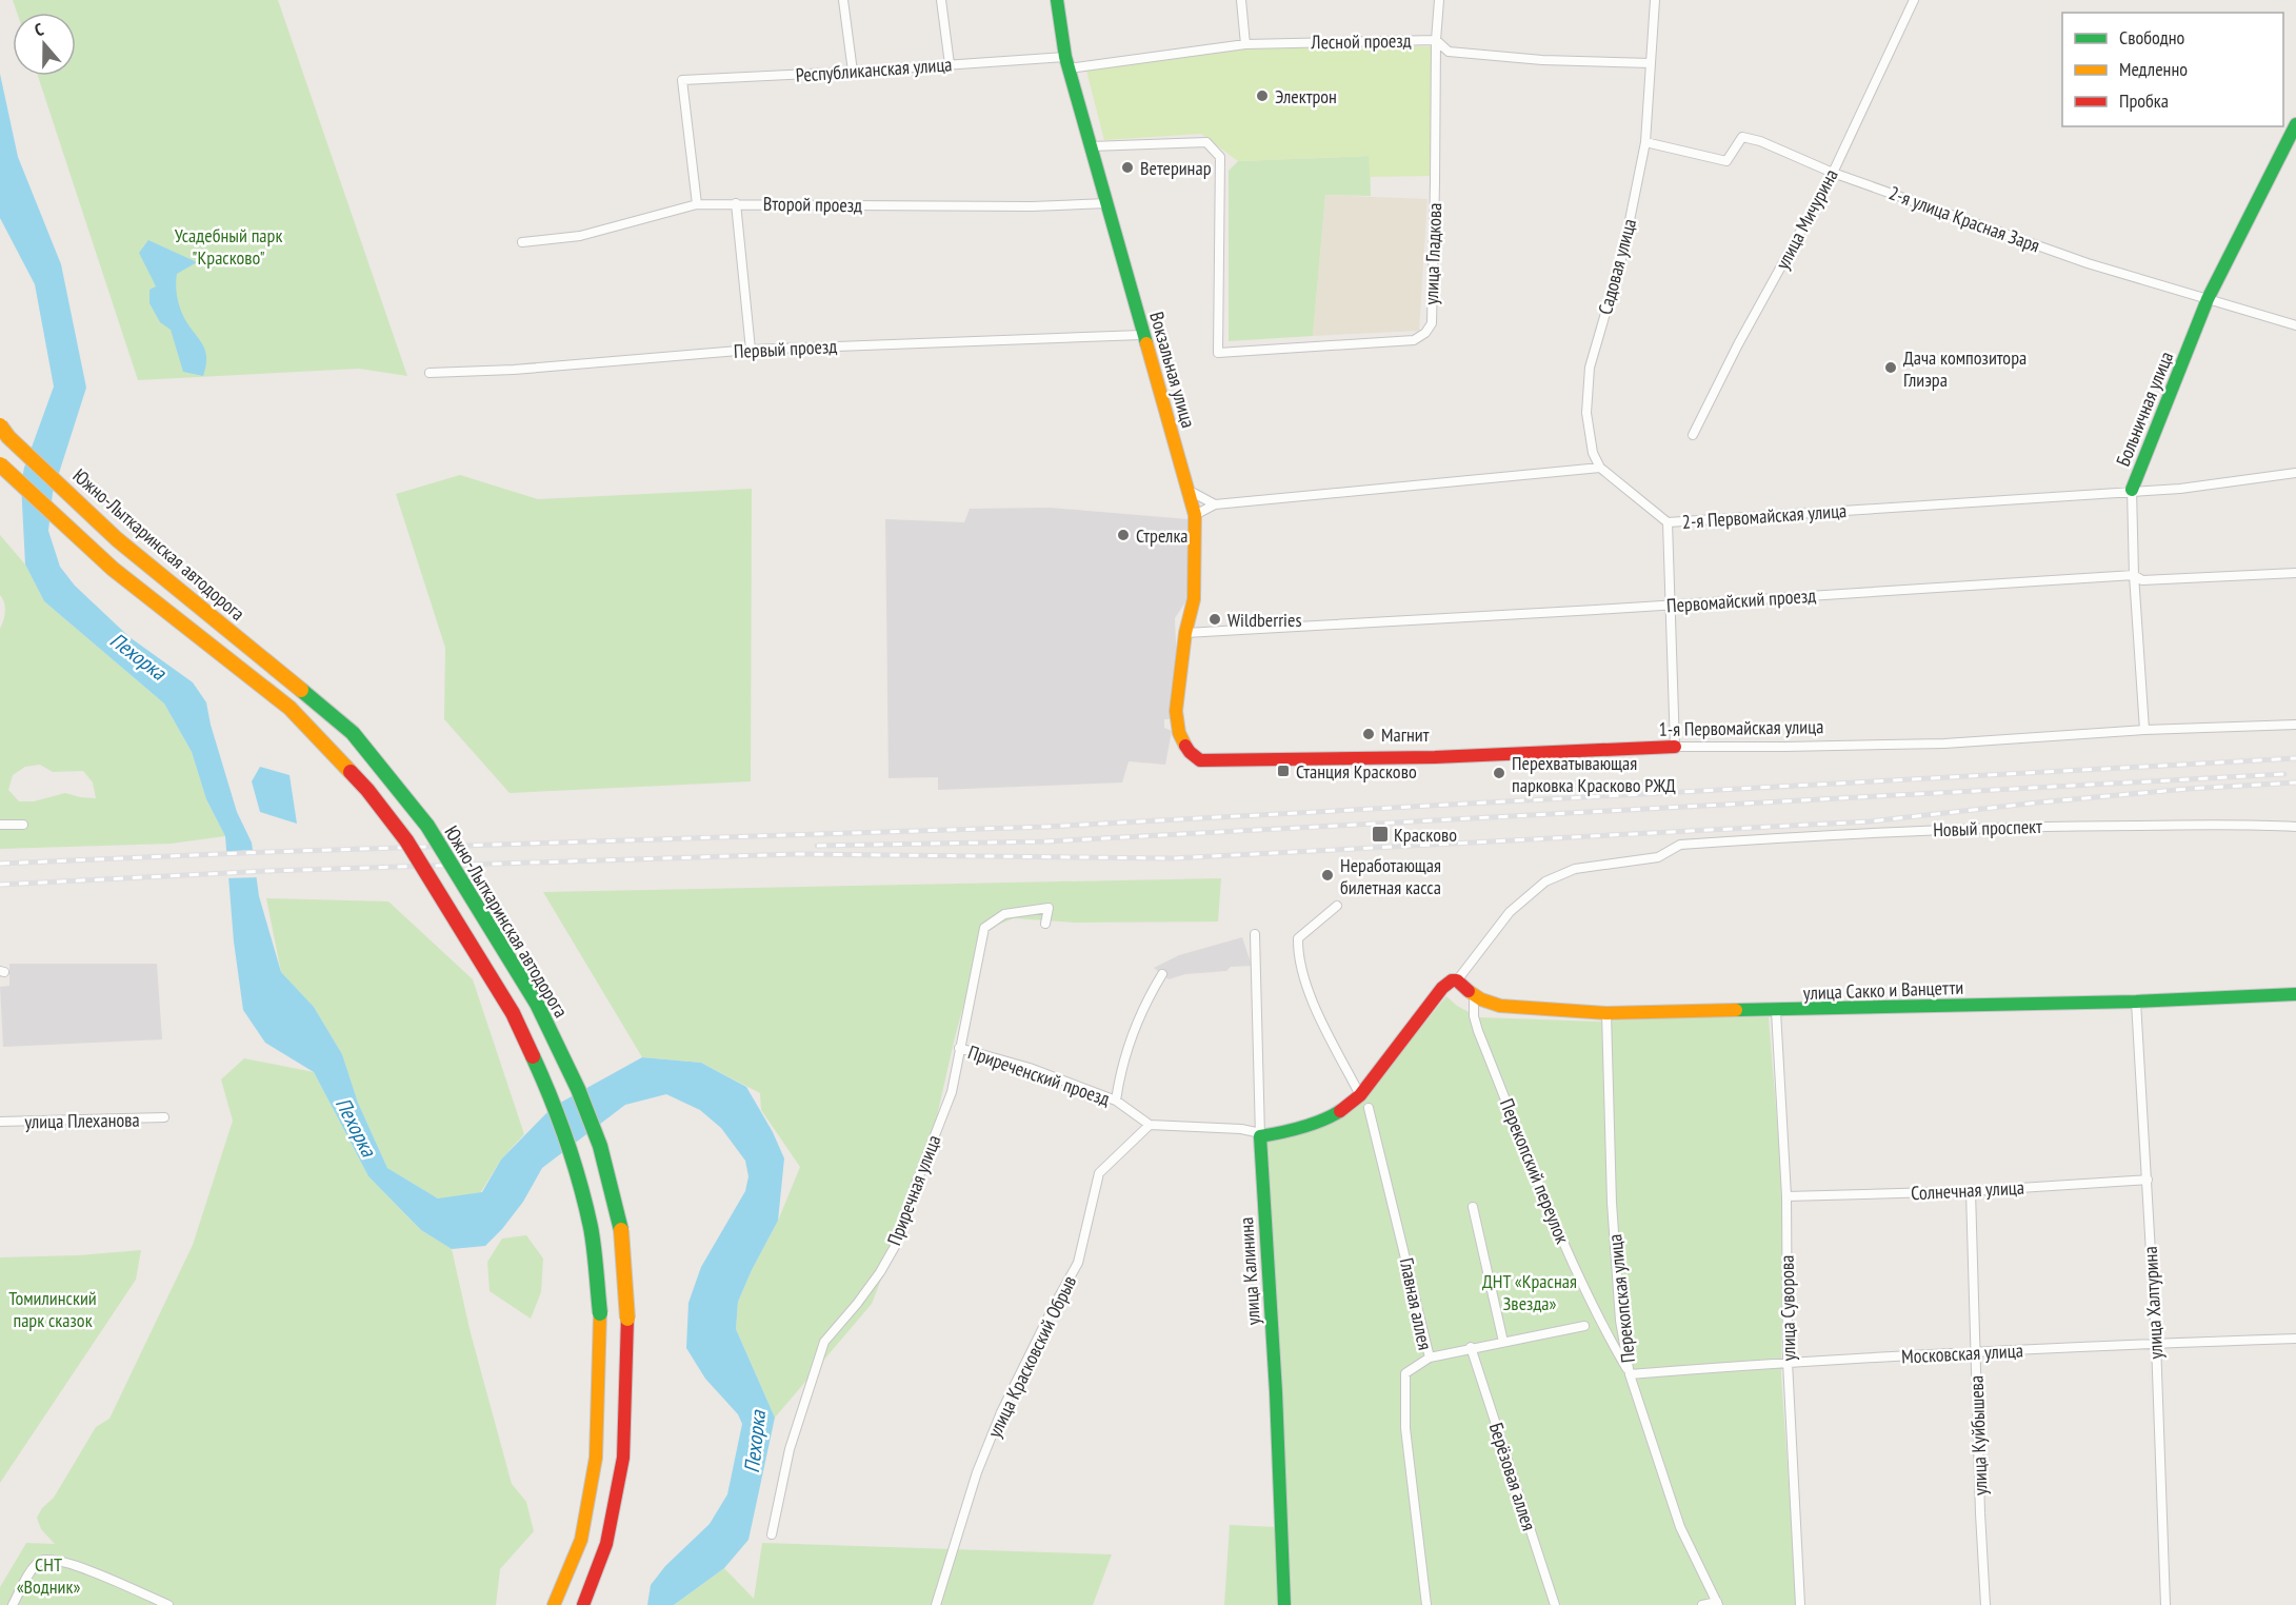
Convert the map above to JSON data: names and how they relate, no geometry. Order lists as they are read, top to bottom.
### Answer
{
  "streets": {
    "main road": [
      "Вокзальная улица",
      "Больничная улица",
      "Южно-Лыткаринская автодорога",
      "1-я Первомайская улица",
      "улица Сакко и Ванцетти",
      "улица Калинина"
    ],
    "street": [
      "Лесной проезд",
      "Республиканская улица",
      "Второй проезд",
      "улица Мичурина",
      "2-я улица Красная Заря",
      "улица Гладкова",
      "Садовая улица",
      "Первый проезд",
      "2-я Первомайская улица",
      "Первомайский проезд",
      "Новый проспект",
      "Приреченский проезд",
      "улица Плеханова",
      "Перекопский переулок",
      "Приречная улица",
      "Солнечная улица",
      "Перекопская улица",
      "улица Халтурина",
      "Главная аллея",
      "улица Суворова",
      "Московская улица",
      "улица Красковский Обрыв",
      "улица Куйбышева",
      "Берёзовая аллея"
    ]
  },
  "crossings": [
    ["Лесной проезд", "Республиканская улица"],
    ["Лесной проезд", "улица Гладкова"],
    ["Лесной проезд", "Садовая улица"],
    ["Лесной проезд", "Вокзальная улица"],
    ["Республиканская улица", "Второй проезд"],
    ["Республиканская улица", "Вокзальная улица"],
    ["Второй проезд", "Вокзальная улица"],
    ["улица Мичурина", "2-я улица Красная Заря"],
    ["2-я улица Красная Заря", "Садовая улица"],
    ["2-я улица Красная Заря", "Больничная улица"],
    ["улица Гладкова", "Вокзальная улица"],
    ["Садовая улица", "2-я Первомайская улица"],
    ["Первый проезд", "Вокзальная улица"],
    ["Вокзальная улица", "Первомайский проезд"],
    ["Вокзальная улица", "1-я Первомайская улица"],
    ["Больничная улица", "2-я Первомайская улица"],
    ["Больничная улица", "Первомайский проезд"],
    ["Больничная улица", "1-я Первомайская улица"],
    ["улица Сакко и Ванцетти", "Перекопский переулок"],
    ["улица Сакко и Ванцетти", "Перекопская улица"],
    ["улица Сакко и Ванцетти", "улица Халтурина"],
    ["улица Сакко и Ванцетти", "улица Суворова"],
    ["Приреченский проезд", "Приречная улица"],
    ["Приреченский проезд", "улица Красковский Обрыв"],
    ["Перекопский переулок", "Перекопская улица"],
    ["Перекопский переулок", "Московская улица"],
    ["Солнечная улица", "улица Халтурина"],
    ["Солнечная улица", "улица Суворова"],
    ["Солнечная улица", "улица Куйбышева"],
    ["Перекопская улица", "Московская улица"],
    ["улица Халтурина", "Московская улица"],
    ["улица Суворова", "Московская улица"],
    ["Московская улица", "улица Куйбышева"]
  ],
  "water": ["Пехорка"],
  "parks": [
    "Усадебный парк \"Красково\"",
    "ДНТ «Красная Звезда»",
    "Томилинский парк сказок",
    "СНТ «Водник»"
  ],
  "places": {
    "other": [
      "Электрон",
      "Ветеринар",
      "Дача композитора Глиэра",
      "Стрелка",
      "Wildberries",
      "Магнит",
      "Перехватывающая парковка Красково РЖД",
      "Неработающая билетная касса"
    ],
    "transit": ["Станция Красково", "Красково"]
  },
  "legend": ["Свободно", "Медленно", "Пробка"],
  "north": "top"
}
